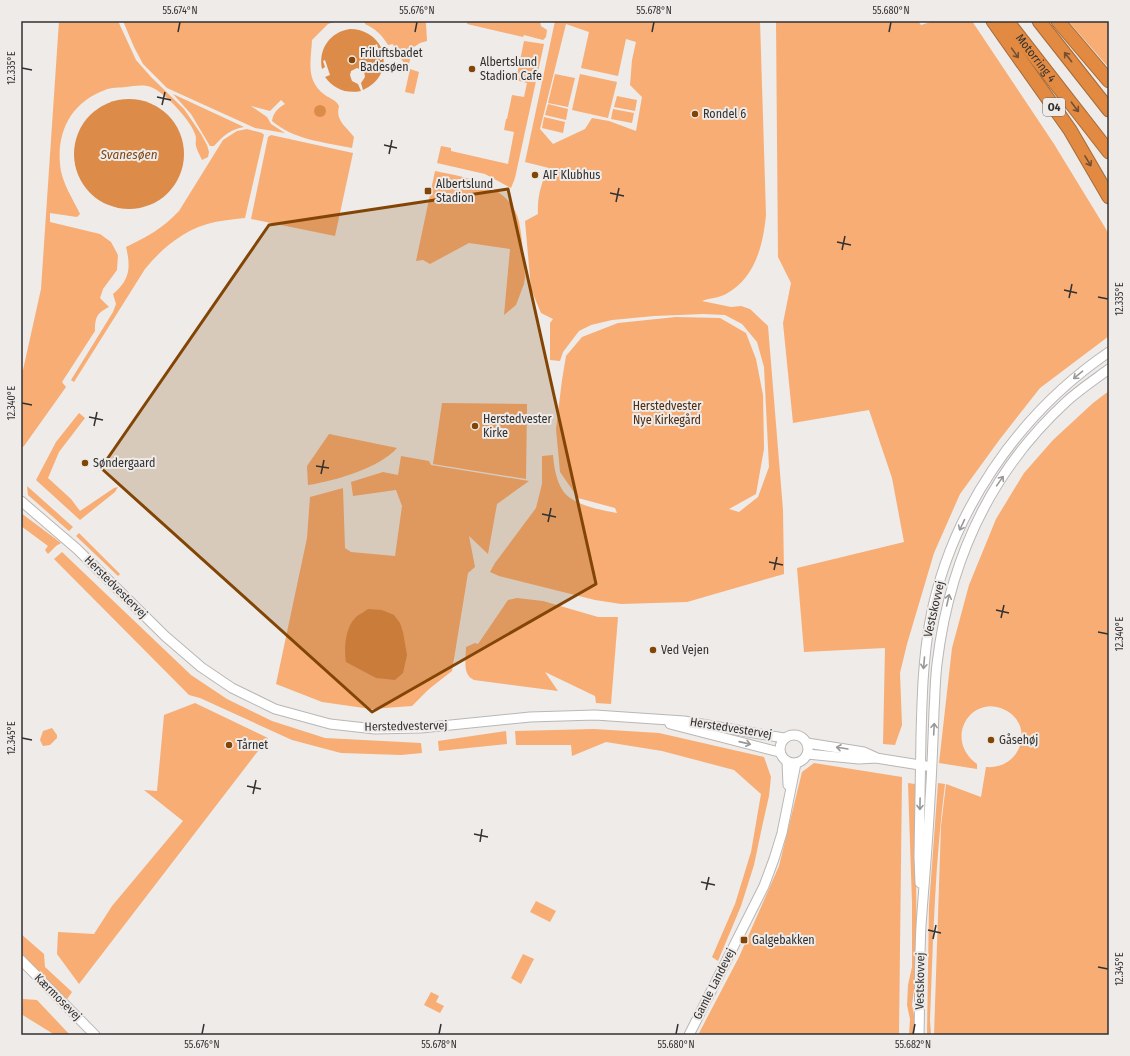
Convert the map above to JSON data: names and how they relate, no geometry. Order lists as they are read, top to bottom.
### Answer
{
  "streets": {
    "highway": ["Motorring 4", "O4"],
    "street": [
      "Herstedvestervej",
      "Vestskovvej",
      "Gamle Landevej",
      "Kærmosevej"
    ]
  },
  "crossings": [
    ["Herstedvestervej", "Gamle Landevej"]
  ],
  "water": ["Svanesøen"],
  "parks": ["Herstedvester Nye Kirkegård"],
  "places": {
    "other": [
      "Friluftsbadet Badesøen",
      "Albertslund Stadion Cafe",
      "Rondel 6",
      "AIF Klubhus",
      "Herstedvester Kirke",
      "Søndergaard",
      "Ved Vejen",
      "Gåsehøj",
      "Tårnet"
    ],
    "transit": ["Albertslund Stadion", "Galgebakken"]
  },
  "coordinates": [
    "55.674°N",
    "55.676°N",
    "55.678°N",
    "55.680°N",
    "12.335°E",
    "12.340°E",
    "12.345°E",
    "55.682°N"
  ]
}
